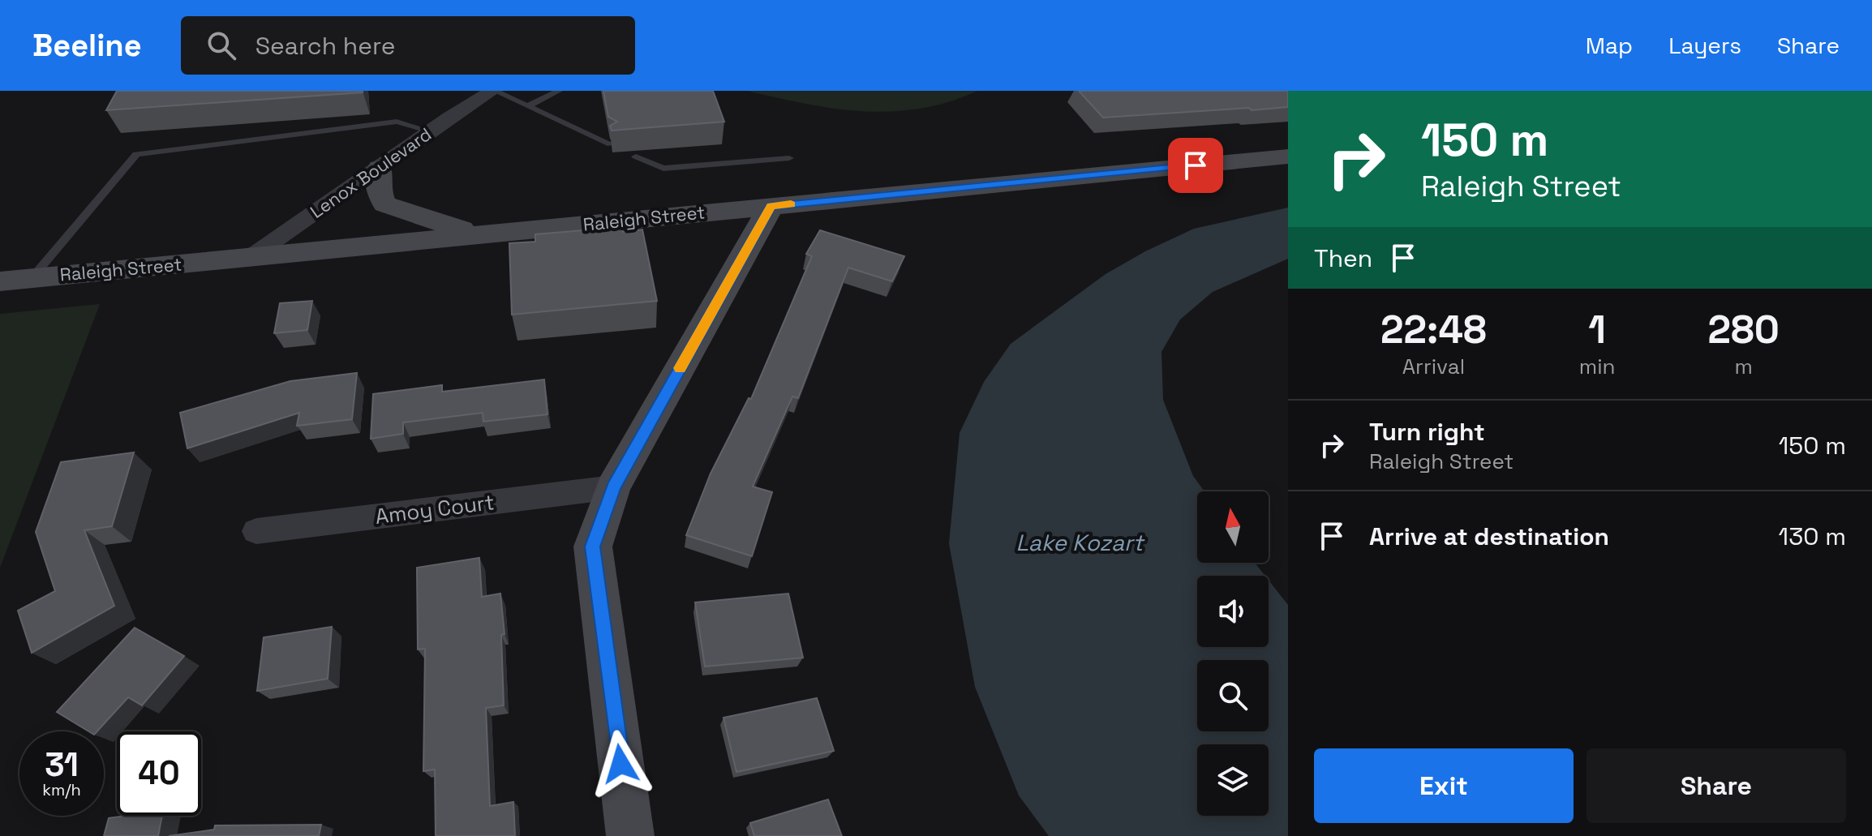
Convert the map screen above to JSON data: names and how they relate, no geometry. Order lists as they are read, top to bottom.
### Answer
{
  "streets": {
    "street": ["Lenox Boulevard", "Raleigh Street", "Amoy Court"]
  },
  "crossings": [
    ["Lenox Boulevard", "Raleigh Street"]
  ],
  "water": ["Lake Kozart"],
  "north": "top",
  "page": {
    "header": "Beeline",
    "search": "Search here",
    "nav": ["Map", "Layers", "Share"],
    "turn": ["150 m", "Raleigh Street"],
    "then": "Then",
    "eta": [
      "22:48",
      "Arrival",
      "1",
      "min",
      "280",
      "m"
    ],
    "list": [
      {
        "name": "Turn right",
        "note": "Raleigh Street",
        "value": "150 m"
      },
      {
        "name": "Arrive at destination",
        "value": "130 m"
      }
    ],
    "speed": "31 km/h",
    "limit": "40",
    "buttons": ["Exit", "Share"]
  }
}
